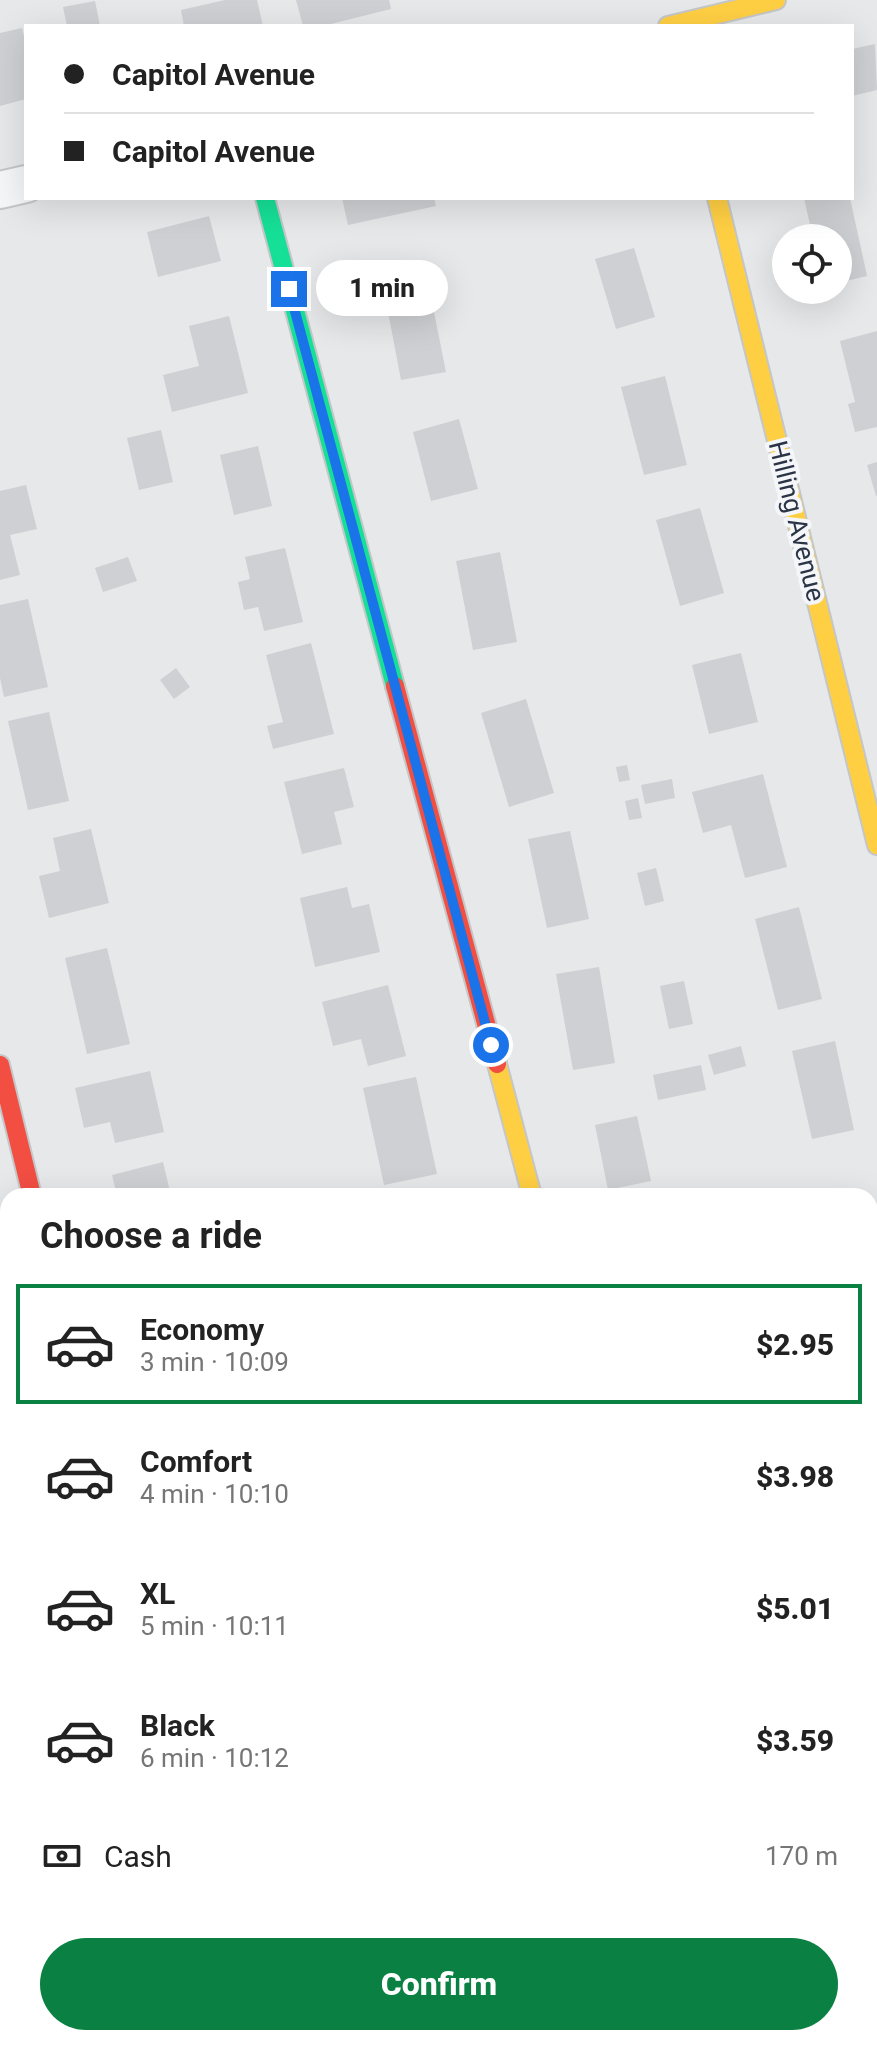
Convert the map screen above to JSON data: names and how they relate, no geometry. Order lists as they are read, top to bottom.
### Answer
{
  "streets": {
    "street": ["Hilling Avenue"]
  },
  "page": {
    "banner": ["Capitol Avenue", "Capitol Avenue"],
    "bubble": "1 min",
    "heading": "Choose a ride",
    "list": [
      {
        "name": "Economy",
        "note": "3 min · 10:09",
        "value": "$2.95"
      },
      {
        "name": "Comfort",
        "note": "4 min · 10:10",
        "value": "$3.98"
      },
      {
        "name": "XL",
        "note": "5 min · 10:11",
        "value": "$5.01"
      },
      {
        "name": "Black",
        "note": "6 min · 10:12",
        "value": "$3.59"
      }
    ],
    "pay": ["Cash", "170 m"],
    "buttons": "Confirm"
  }
}
